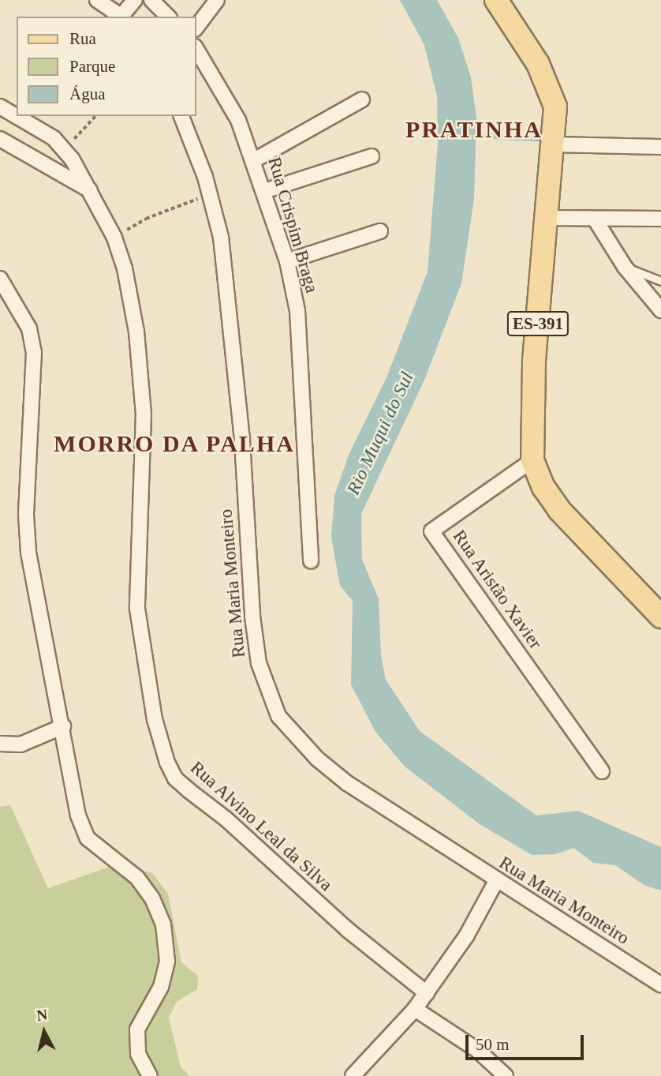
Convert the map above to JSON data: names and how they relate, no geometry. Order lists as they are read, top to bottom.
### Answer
{
  "streets": {
    "main road": ["ES-391"],
    "street": [
      "Rua Crispim Braga",
      "Rua Maria Monteiro",
      "Rua Aristão Xavier",
      "Rua Alvino Leal da Silva"
    ]
  },
  "crossings": [
    ["ES-391", "Rua Aristão Xavier"]
  ],
  "districts": ["PRATINHA", "MORRO DA PALHA"],
  "water": ["Rio Muqui do Sul"],
  "legend": ["Rua", "Parque", "Água"],
  "scale_bar": "50 m",
  "north": "top"
}
